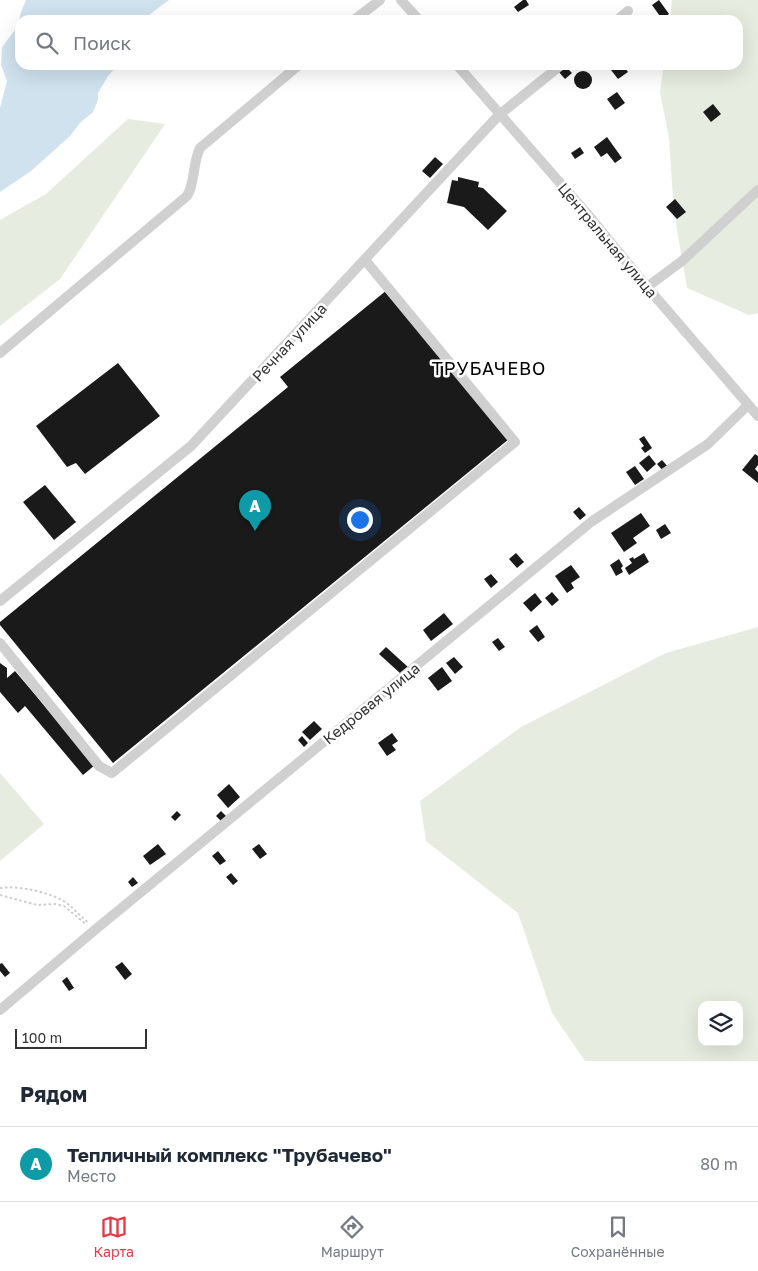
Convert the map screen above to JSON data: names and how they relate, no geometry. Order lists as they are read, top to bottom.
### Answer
{
  "streets": {
    "street": ["Центральная улица", "Речная улица", "Кедровая улица"]
  },
  "crossings": [
    ["Центральная улица", "Речная улица"],
    ["Центральная улица", "Кедровая улица"]
  ],
  "districts": ["ТРУБАЧЕВО"],
  "scale_bar": "100 m",
  "page": {
    "search": "Поиск",
    "pins": "A",
    "scale": "100 m",
    "heading": "Рядом",
    "list": [
      {
        "mark": "A",
        "name": "Тепличный комплекс \"Трубачево\"",
        "note": "Место",
        "value": "80 m"
      }
    ],
    "nav": ["Карта", "Маршрут", "Сохранённые"]
  }
}
